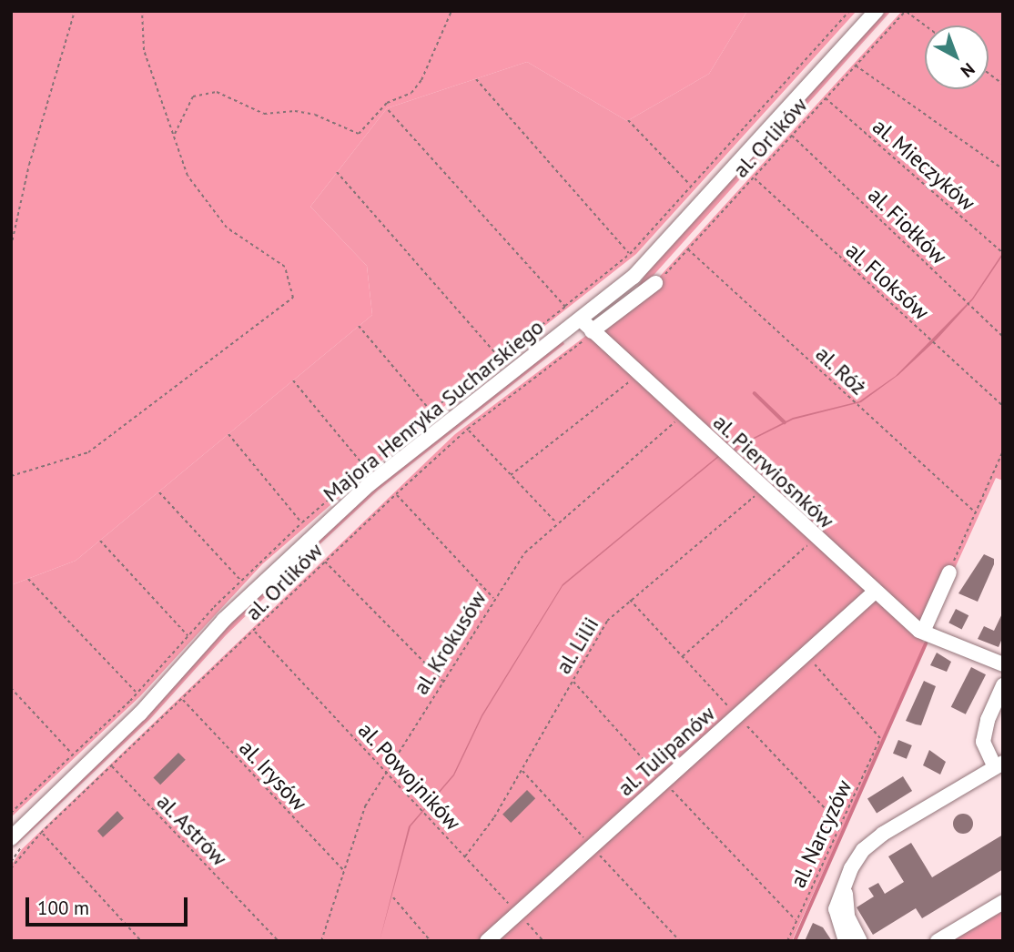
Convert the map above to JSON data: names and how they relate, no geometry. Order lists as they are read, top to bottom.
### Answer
{
  "streets": {
    "street": ["Majora Henryka Sucharskiego", "al. Pierwiosnków", "al. Tulipanów"],
    "path": [
      "al. Orlików",
      "al. Mieczyków",
      "al. Fiołków",
      "al. Floksów",
      "al. Róż",
      "al. Krokusów",
      "al. Lilii",
      "al. Irysów",
      "al. Powojników",
      "al. Astrów",
      "al. Narcyzów"
    ]
  },
  "crossings": [
    ["al. Orlików", "al. Mieczyków"],
    ["al. Orlików", "al. Fiołków"],
    ["al. Orlików", "al. Floksów"],
    ["al. Orlików", "al. Róż"],
    ["al. Orlików", "al. Pierwiosnków"],
    ["al. Orlików", "al. Irysów"],
    ["al. Orlików", "al. Powojników"],
    ["al. Orlików", "al. Astrów"],
    ["Majora Henryka Sucharskiego", "al. Pierwiosnków"],
    ["al. Pierwiosnków", "al. Krokusów"],
    ["al. Pierwiosnków", "al. Lilii"],
    ["al. Pierwiosnków", "al. Tulipanów"],
    ["al. Krokusów", "al. Irysów"],
    ["al. Krokusów", "al. Powojników"],
    ["al. Lilii", "al. Powojników"],
    ["al. Tulipanów", "al. Powojników"],
    ["al. Tulipanów", "al. Narcyzów"]
  ],
  "scale_bar": "100 m",
  "north": "bottom right"
}
